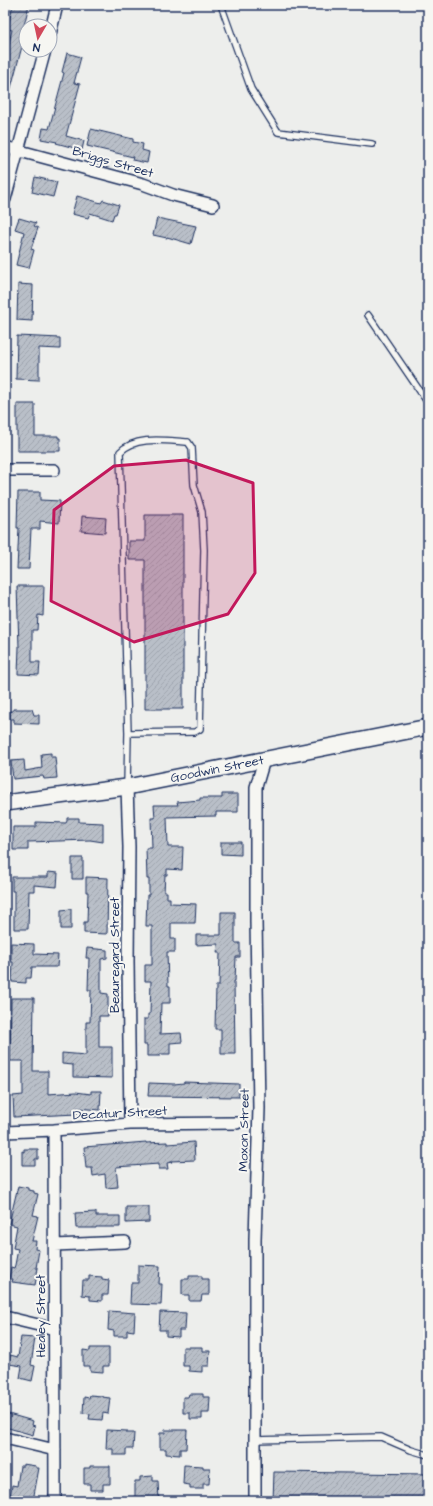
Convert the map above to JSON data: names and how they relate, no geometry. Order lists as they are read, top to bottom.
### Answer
{
  "streets": {
    "main road": ["Goodwin Street"],
    "street": [
      "Briggs Street",
      "Beauregard Street",
      "Decatur Street",
      "Moxon Street",
      "Healey Street"
    ]
  },
  "crossings": [
    ["Goodwin Street", "Beauregard Street"],
    ["Goodwin Street", "Moxon Street"],
    ["Beauregard Street", "Decatur Street"],
    ["Decatur Street", "Healey Street"]
  ],
  "north": "bottom"
}
